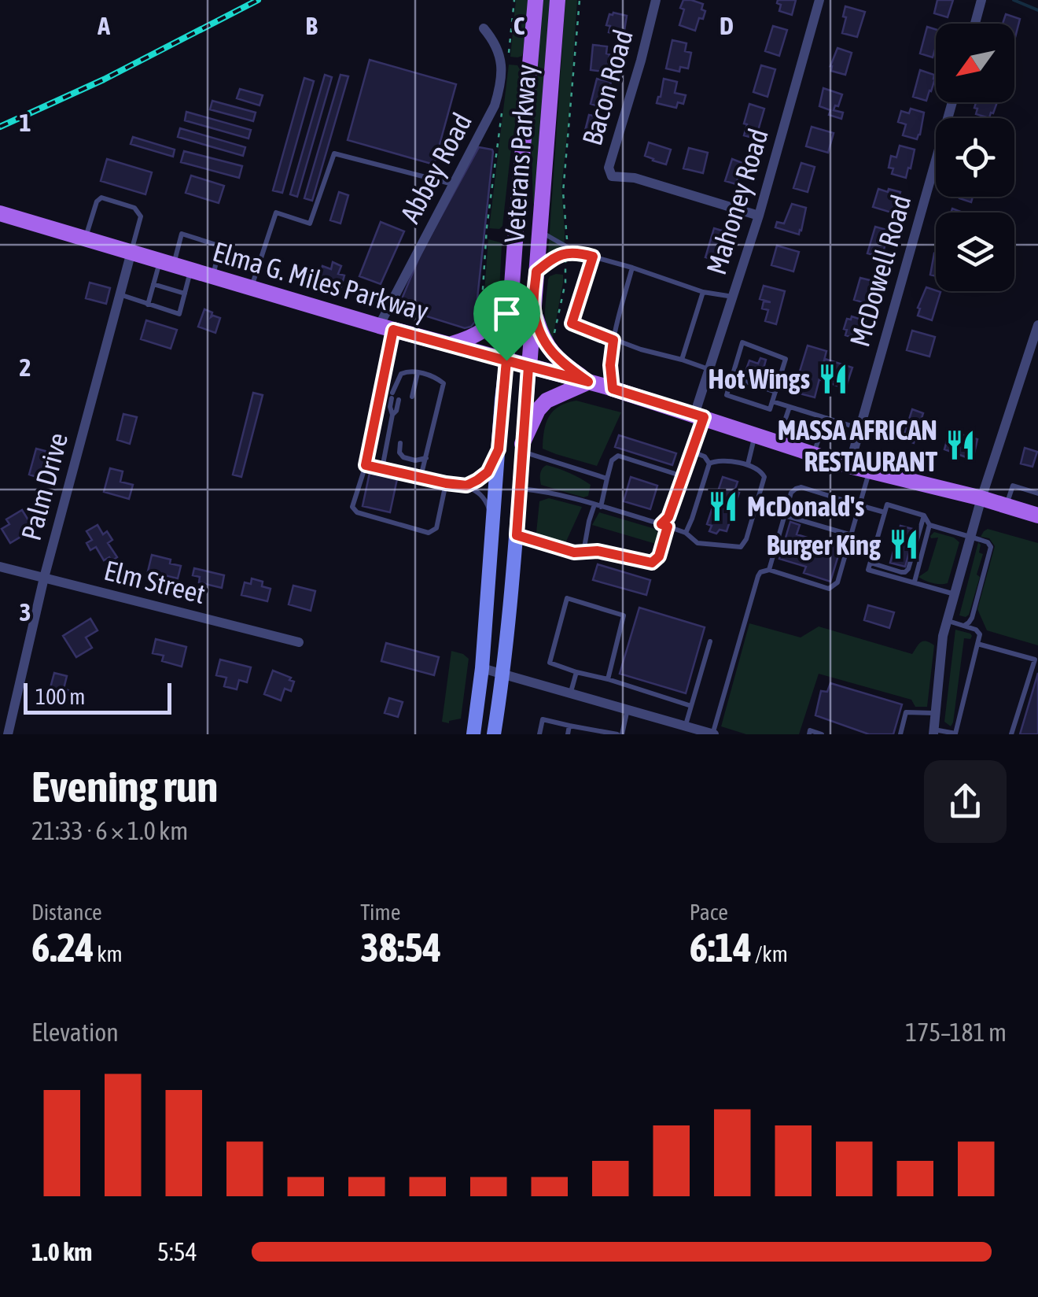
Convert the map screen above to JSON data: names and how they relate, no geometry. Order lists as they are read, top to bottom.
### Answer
{
  "streets": {
    "main road": ["Veterans Parkway", "Elma G. Miles Parkway"],
    "street": [
      "Bacon Road",
      "Abbey Road",
      "Mahoney Road",
      "McDowell Road",
      "Palm Drive",
      "Elm Street"
    ]
  },
  "crossings": [
    ["Bacon Road", "Mahoney Road"],
    ["Veterans Parkway", "Elma G. Miles Parkway"],
    ["Abbey Road", "Elma G. Miles Parkway"],
    ["Mahoney Road", "Elma G. Miles Parkway"],
    ["McDowell Road", "Elma G. Miles Parkway"],
    ["Elma G. Miles Parkway", "Palm Drive"],
    ["Palm Drive", "Elm Street"]
  ],
  "places": {
    "restaurant": [
      "Hot Wings",
      "MASSA AFRICAN RESTAURANT",
      "McDonald's",
      "Burger King"
    ]
  },
  "scale_bar": "100 m",
  "north": "bottom left",
  "page": {
    "scale": "100 m",
    "heading": ["Evening run", "21:33 · 6 × 1.0 km"],
    "stats": [
      ["Distance", "6.24 km"],
      ["Time", "38:54"],
      ["Pace", "6:14 /km"]
    ],
    "chart": ["Elevation", "175–181 m"],
    "list": [
      {
        "name": "1.0 km",
        "note": "5:54"
      }
    ]
  },
  "grid": {
    "columns": [
      "A",
      "B",
      "C",
      "D"
    ],
    "rows": ["1", "2", "3"]
  }
}
